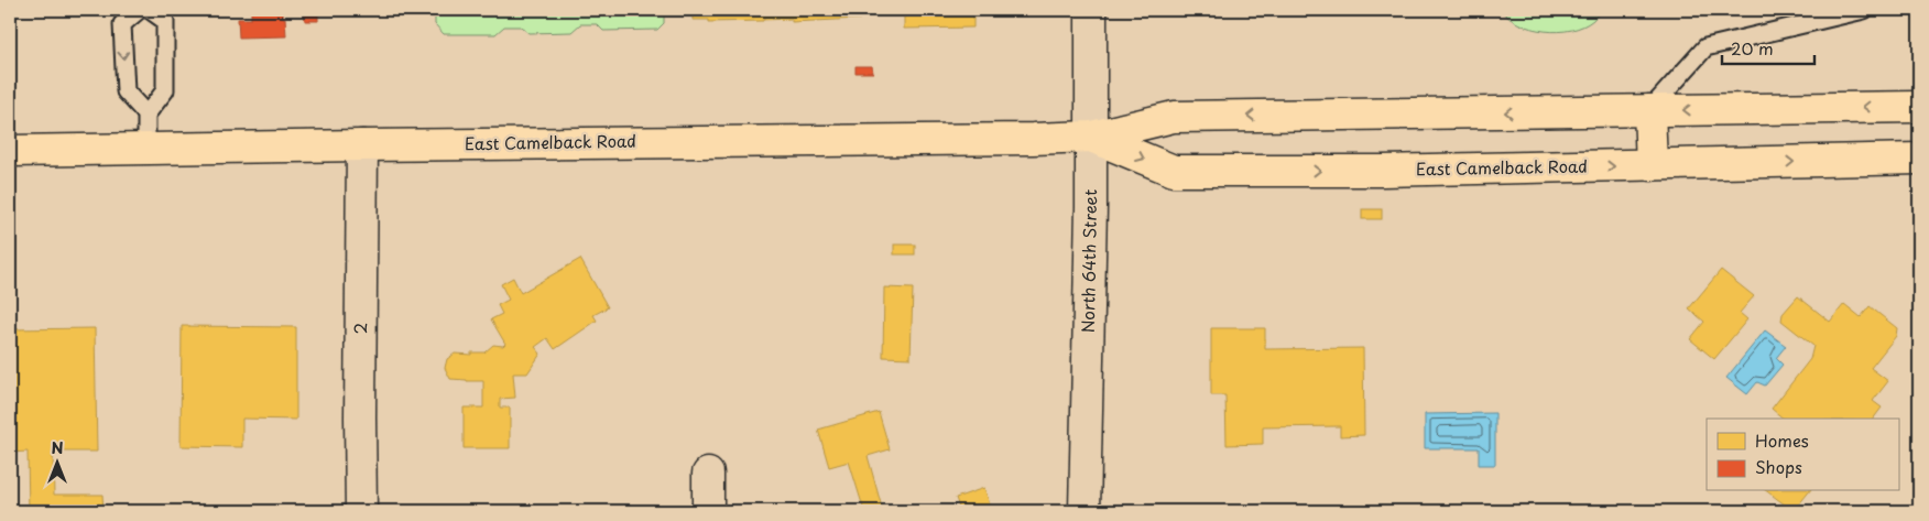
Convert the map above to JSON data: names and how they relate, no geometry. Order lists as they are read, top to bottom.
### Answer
{
  "streets": {
    "main road": ["East Camelback Road"],
    "street": ["North 64th Street", "2"]
  },
  "crossings": [
    ["East Camelback Road", "North 64th Street"],
    ["East Camelback Road", "2"]
  ],
  "legend": ["Homes", "Shops"],
  "scale_bar": "20 m",
  "north": "top"
}
